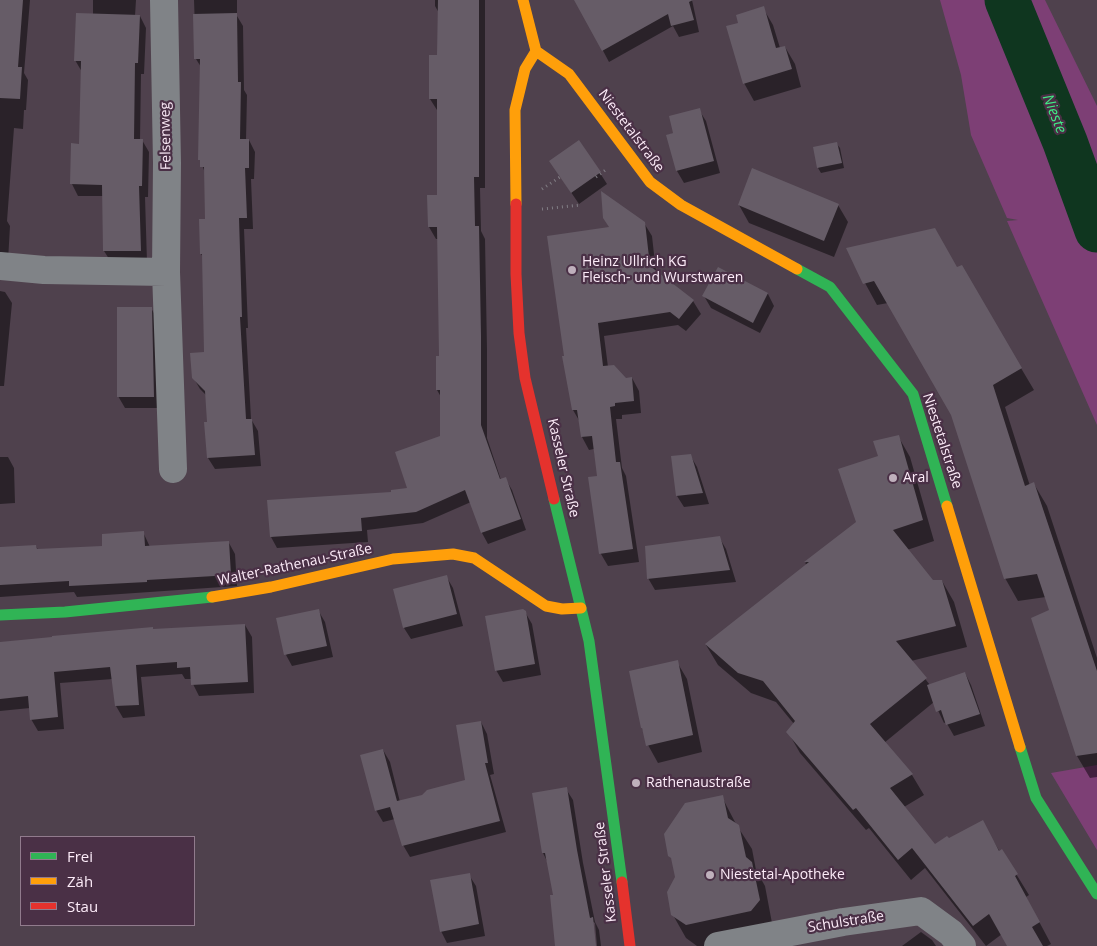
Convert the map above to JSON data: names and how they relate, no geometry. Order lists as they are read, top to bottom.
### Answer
{
  "streets": {
    "main road": ["Niestetalstraße", "Kasseler Straße", "Walter-Rathenau-Straße"],
    "street": ["Felsenweg", "Schulstraße"]
  },
  "crossings": [
    ["Niestetalstraße", "Kasseler Straße"],
    ["Kasseler Straße", "Walter-Rathenau-Straße"]
  ],
  "water": ["Nieste"],
  "places": [
    "Heinz Ullrich KG Fleisch- und Wurstwaren",
    "Aral",
    "Rathenaustraße",
    "Niestetal-Apotheke"
  ],
  "legend": ["Frei", "Zäh", "Stau"]
}
